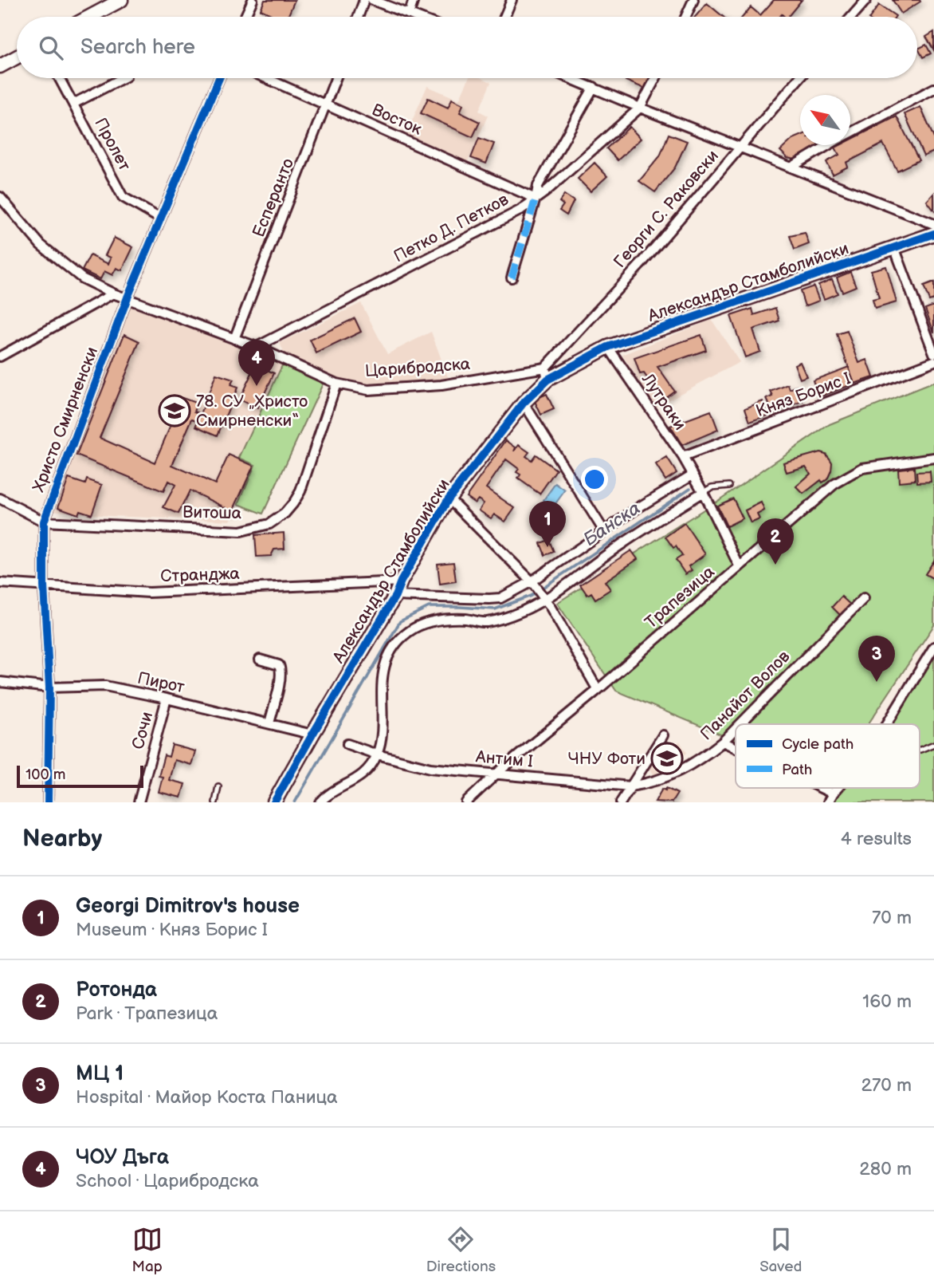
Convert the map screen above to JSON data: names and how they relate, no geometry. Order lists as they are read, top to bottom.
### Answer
{
  "streets": {
    "street": [
      "Восток",
      "Пролет",
      "Есперанто",
      "Георги С. Раковски",
      "Петко Д. Петков",
      "Александър Стамболийски",
      "Царибродска",
      "Княз Борис I",
      "Лутраки",
      "Христо Смирненски",
      "Витоша",
      "Странджа",
      "Трапезица",
      "Пирот",
      "Панайот Волов",
      "Сочи",
      "Антим I"
    ]
  },
  "crossings": [
    ["Восток", "Есперанто"],
    ["Восток", "Петко Д. Петков"],
    ["Пролет", "Христо Смирненски"],
    ["Есперанто", "Царибродска"],
    ["Георги С. Раковски", "Александър Стамболийски"],
    ["Георги С. Раковски", "Царибродска"],
    ["Петко Д. Петков", "Царибродска"],
    ["Александър Стамболийски", "Царибродска"],
    ["Александър Стамболийски", "Лутраки"],
    ["Александър Стамболийски", "Странджа"],
    ["Александър Стамболийски", "Пирот"],
    ["Царибродска", "Христо Смирненски"],
    ["Царибродска", "Витоша"],
    ["Княз Борис I", "Лутраки"],
    ["Лутраки", "Трапезица"],
    ["Христо Смирненски", "Витоша"],
    ["Христо Смирненски", "Странджа"],
    ["Христо Смирненски", "Пирот"],
    ["Трапезица", "Антим I"],
    ["Пирот", "Сочи"],
    ["Панайот Волов", "Антим I"]
  ],
  "water": ["Банска"],
  "places": {
    "school or university": ["78. СУ „Христо Смирненски“", "ЧНУ Фоти"]
  },
  "legend": ["Cycle path", "Path"],
  "scale_bar": "100 m",
  "north": "top left",
  "page": {
    "search": "Search here",
    "pins": [
      "4",
      "1",
      "2",
      "3"
    ],
    "scale": "100 m",
    "heading": ["Nearby", "4 results"],
    "list": [
      {
        "mark": "1",
        "name": "Georgi Dimitrov's house",
        "note": "Museum · Княз Борис I",
        "value": "70 m"
      },
      {
        "mark": "2",
        "name": "Ротонда",
        "note": "Park · Трапезица",
        "value": "160 m"
      },
      {
        "mark": "3",
        "name": "МЦ 1",
        "note": "Hospital · Майор Коста Паница",
        "value": "270 m"
      },
      {
        "mark": "4",
        "name": "ЧОУ Дъга",
        "note": "School · Царибродска",
        "value": "280 m"
      }
    ],
    "nav": ["Map", "Directions", "Saved"]
  }
}
